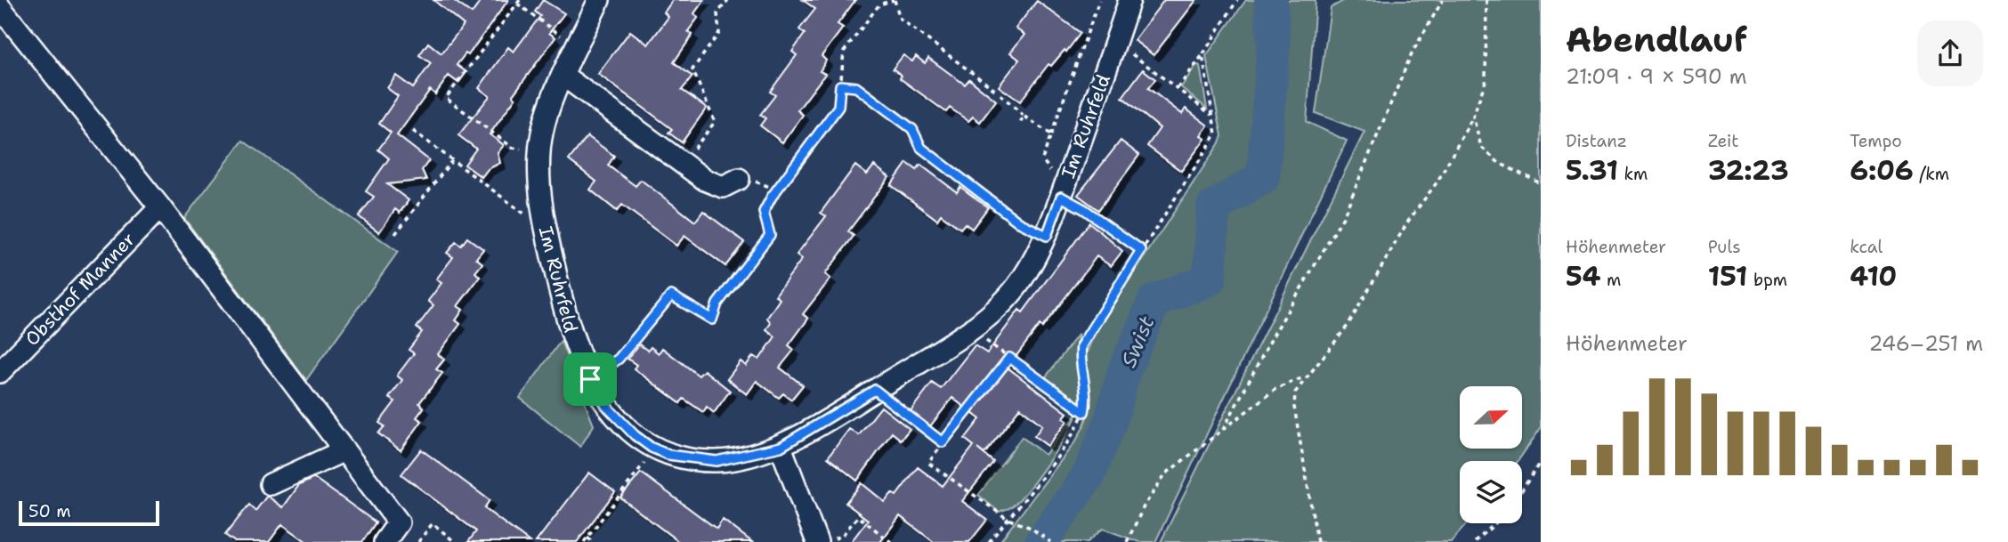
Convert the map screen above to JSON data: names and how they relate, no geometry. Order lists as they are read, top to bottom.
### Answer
{
  "streets": {
    "street": ["Im Ruhrfeld", "Obsthof Manner"]
  },
  "water": ["Swist"],
  "scale_bar": "50 m",
  "north": "right",
  "page": {
    "heading": ["Abendlauf", "21:09 · 9 × 590 m"],
    "stats": [
      ["Distanz", "5.31 km"],
      ["Zeit", "32:23"],
      ["Tempo", "6:06 /km"],
      ["Höhenmeter", "54 m"],
      ["Puls", "151 bpm"],
      ["kcal", "410"]
    ],
    "chart": ["Höhenmeter", "246–251 m"],
    "scale": "50 m"
  }
}
